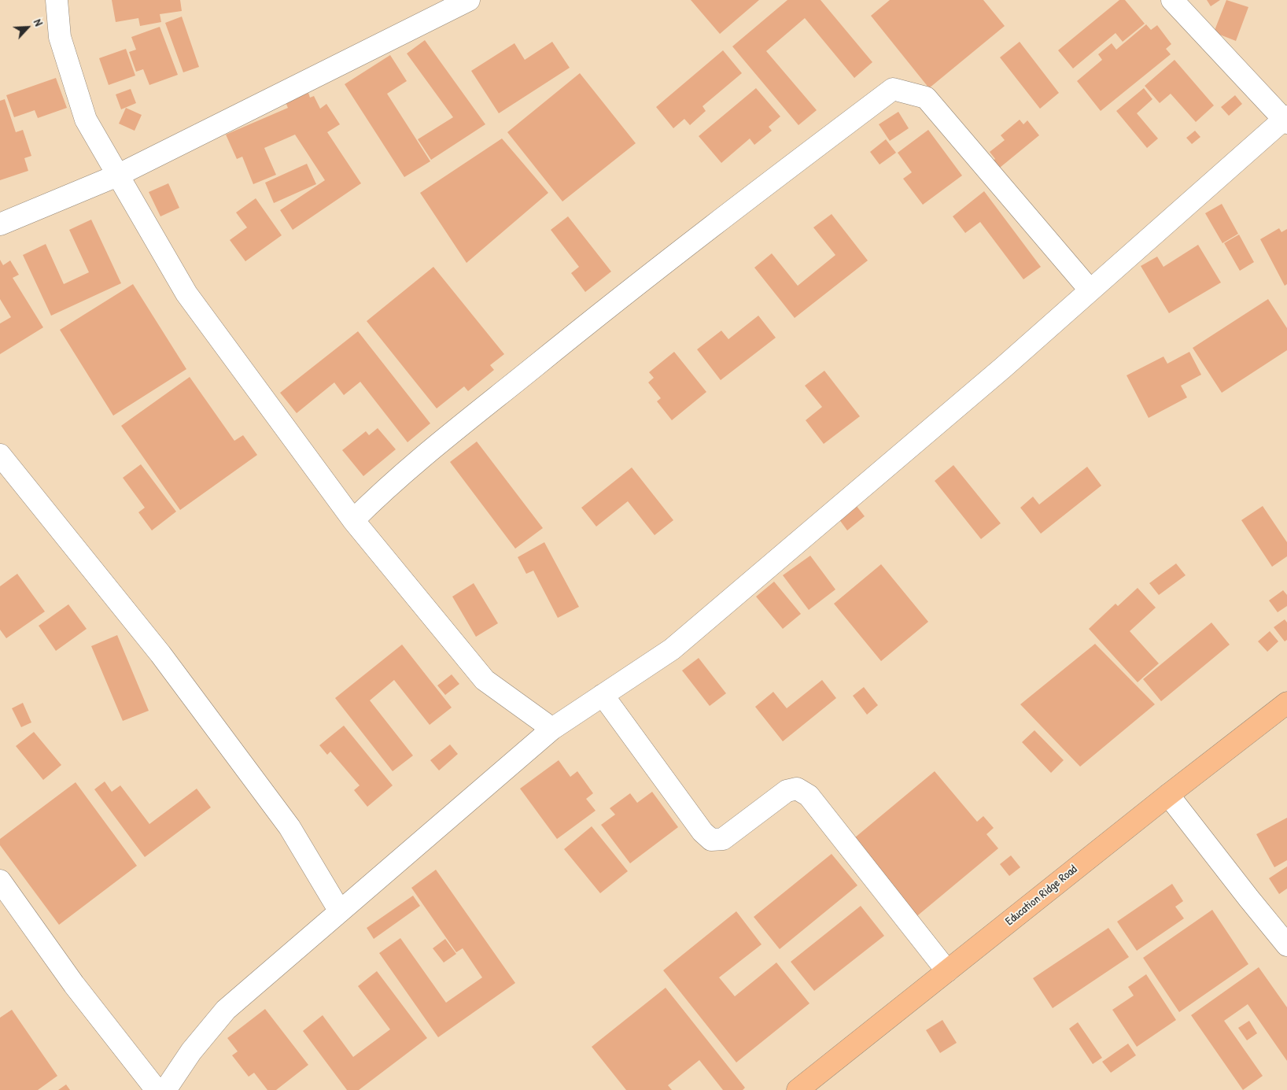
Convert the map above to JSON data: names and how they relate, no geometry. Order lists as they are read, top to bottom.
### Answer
{
  "streets": {
    "main road": ["Education Ridge Road"]
  },
  "north": "top right"
}
